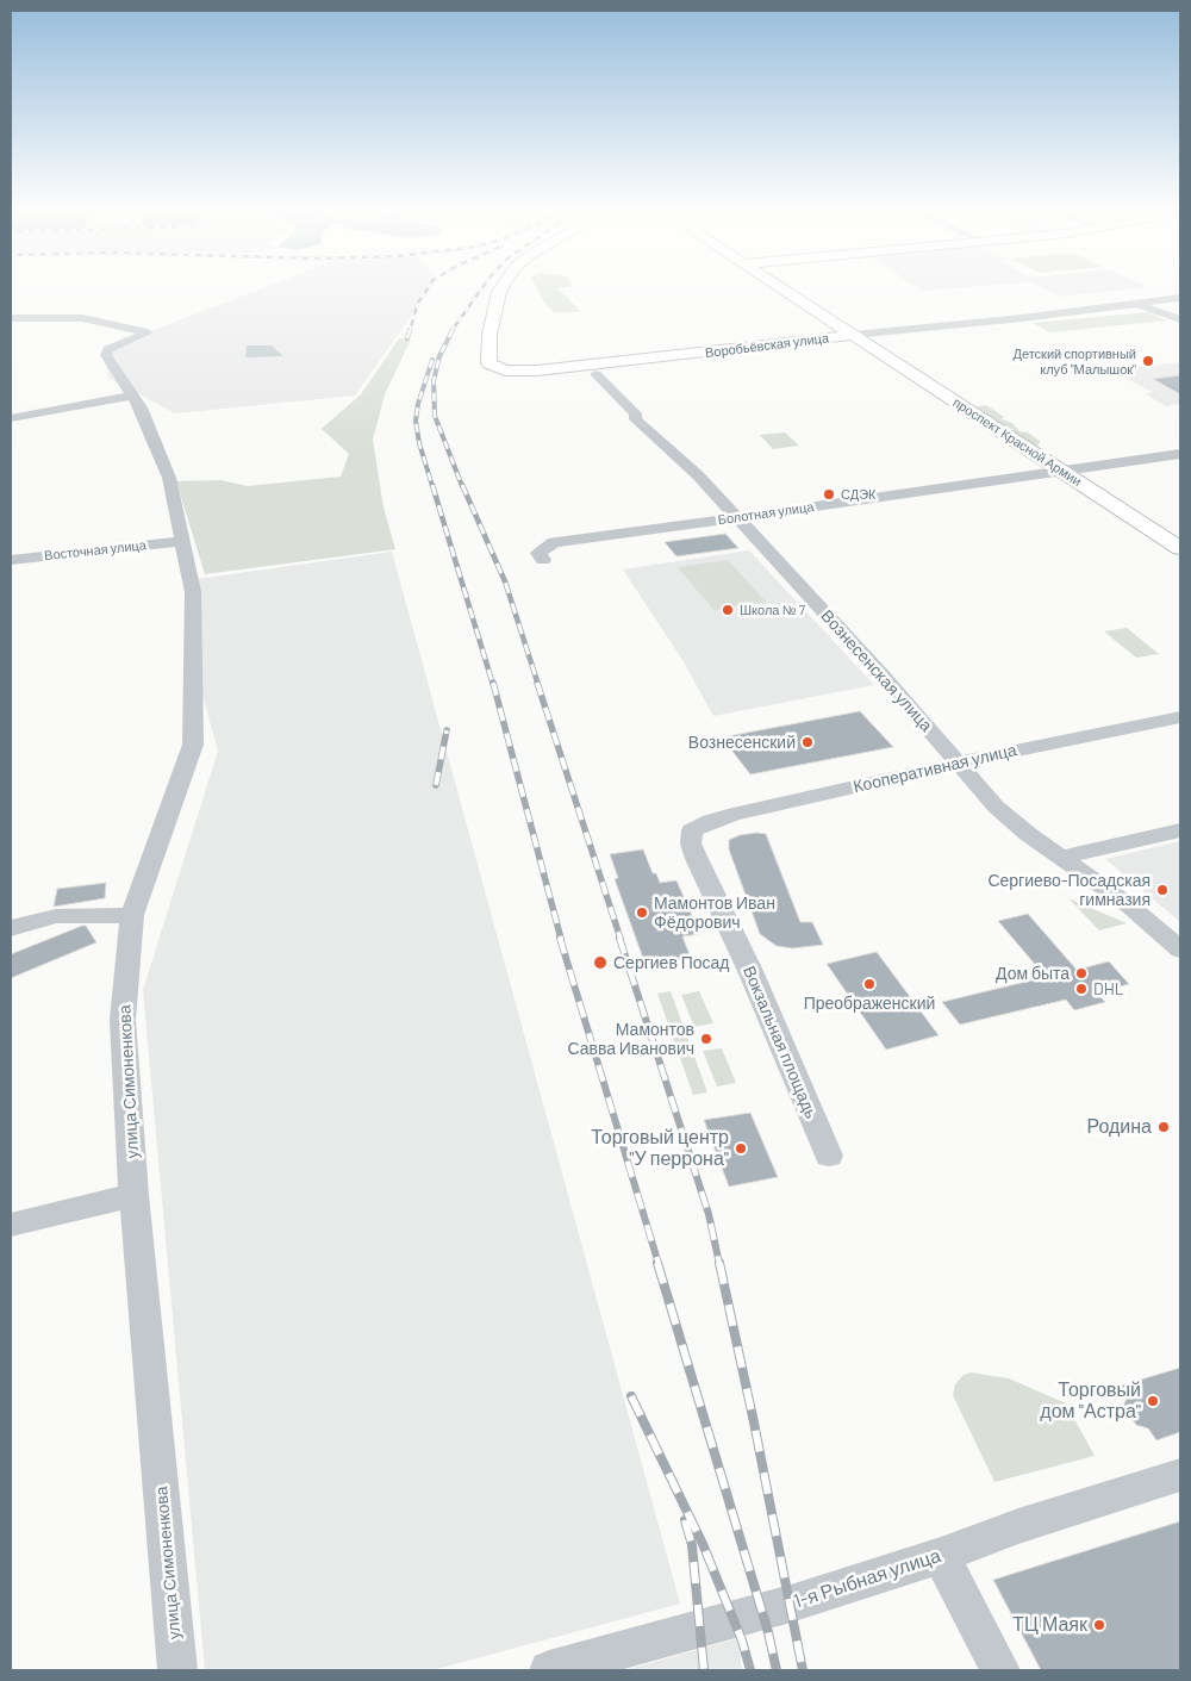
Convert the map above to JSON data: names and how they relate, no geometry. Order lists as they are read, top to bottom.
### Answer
{
  "streets": {
    "main road": ["Воробьёвская улица", "проспект Красной Армии"],
    "street": [
      "Болотная улица",
      "Восточная улица",
      "Вознесенская улица",
      "Кооперативная улица",
      "Вокзальная площадь",
      "улица Симоненкова",
      "1-я Рыбная улица"
    ]
  },
  "crossings": [
    ["Воробьёвская улица", "проспект Красной Армии"],
    ["проспект Красной Армии", "Болотная улица"],
    ["Болотная улица", "Вознесенская улица"],
    ["Восточная улица", "улица Симоненкова"],
    ["Вознесенская улица", "Кооперативная улица"],
    ["Кооперативная улица", "Вокзальная площадь"]
  ],
  "places": [
    "Детский спортивный клуб \"Малышок\"",
    "СДЭК",
    "Школа № 7",
    "Вознесенский",
    "Сергиево-Посадская гимназия",
    "Мамонтов Иван Фёдорович",
    "Сергиев Посад",
    "Дом быта",
    "Преображенский",
    "DHL",
    "Мамонтов Савва Иванович",
    "Родина",
    "Торговый центр \"У перрона\"",
    "Торговый дом \"Астра\"",
    "ТЦ Маяк"
  ]
}
